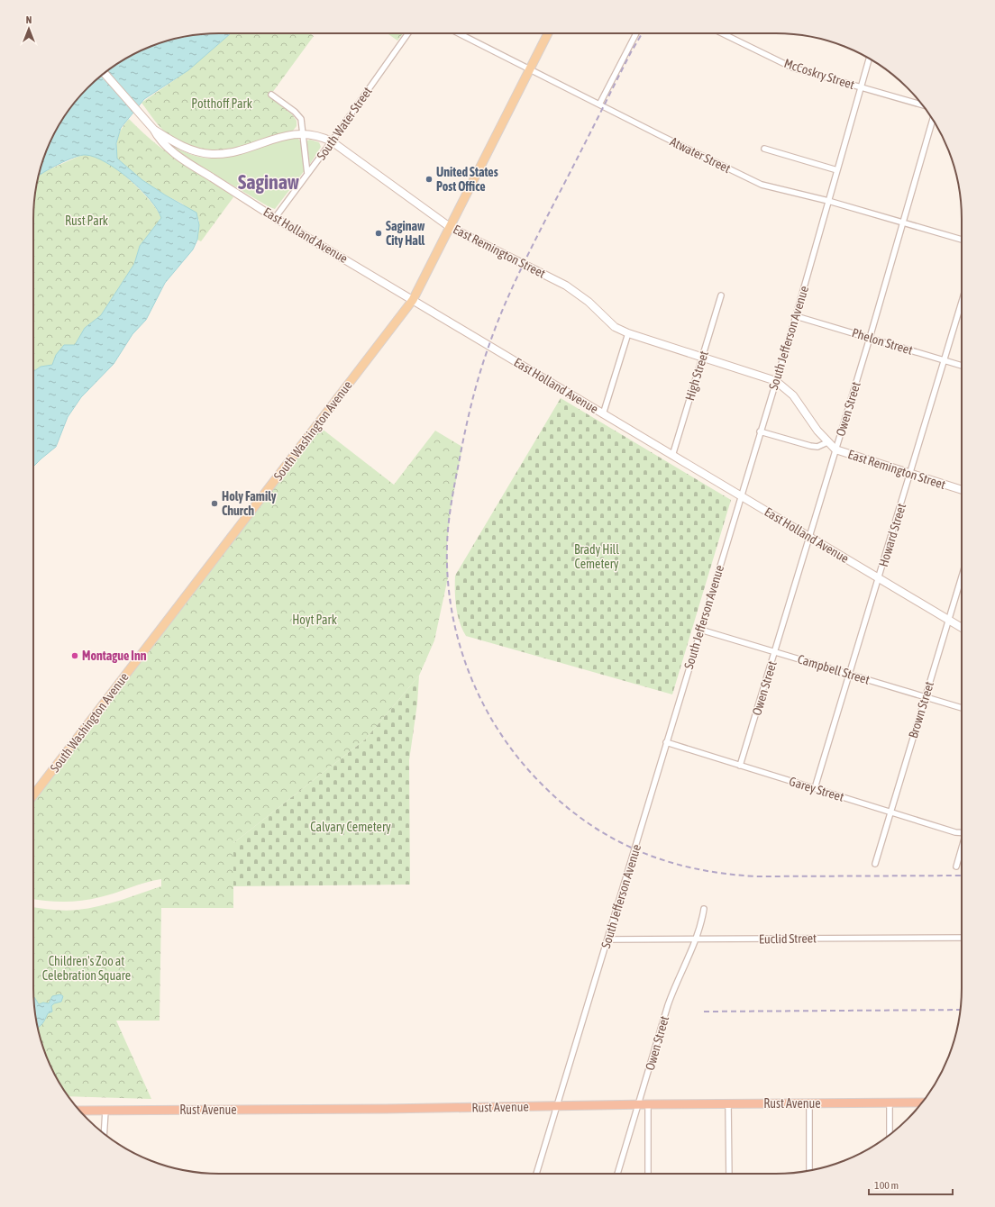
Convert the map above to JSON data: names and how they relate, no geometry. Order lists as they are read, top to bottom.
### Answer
{
  "streets": {
    "highway": ["Rust Avenue"],
    "main road": ["East Holland Avenue", "East Remington Street", "South Washington Avenue"],
    "street": [
      "McCoskry Street",
      "South Water Street",
      "Atwater Street",
      "South Jefferson Avenue",
      "Phelon Street",
      "High Street",
      "Owen Street",
      "Howard Street",
      "Campbell Street",
      "Brown Street",
      "Garey Street",
      "Euclid Street"
    ]
  },
  "crossings": [
    ["McCoskry Street", "South Jefferson Avenue"],
    ["South Water Street", "East Holland Avenue"],
    ["South Water Street", "East Remington Street"],
    ["Atwater Street", "South Jefferson Avenue"],
    ["Atwater Street", "Owen Street"],
    ["Atwater Street", "South Washington Avenue"],
    ["East Holland Avenue", "East Remington Street"],
    ["East Holland Avenue", "South Jefferson Avenue"],
    ["East Holland Avenue", "High Street"],
    ["East Holland Avenue", "Owen Street"],
    ["East Holland Avenue", "South Washington Avenue"],
    ["East Holland Avenue", "Howard Street"],
    ["East Holland Avenue", "Brown Street"],
    ["East Remington Street", "South Jefferson Avenue"],
    ["East Remington Street", "High Street"],
    ["East Remington Street", "Owen Street"],
    ["East Remington Street", "South Washington Avenue"],
    ["East Remington Street", "Howard Street"],
    ["South Jefferson Avenue", "Phelon Street"],
    ["South Jefferson Avenue", "Campbell Street"],
    ["South Jefferson Avenue", "Garey Street"],
    ["South Jefferson Avenue", "Euclid Street"],
    ["South Jefferson Avenue", "Rust Avenue"],
    ["Phelon Street", "Owen Street"],
    ["Phelon Street", "Howard Street"],
    ["Owen Street", "Campbell Street"],
    ["Owen Street", "Garey Street"],
    ["Owen Street", "Euclid Street"],
    ["Owen Street", "Rust Avenue"],
    ["Howard Street", "Campbell Street"],
    ["Howard Street", "Garey Street"],
    ["Campbell Street", "Brown Street"],
    ["Brown Street", "Garey Street"]
  ],
  "districts": ["Saginaw"],
  "parks": [
    "Potthoff Park",
    "Rust Park",
    "Brady Hill Cemetery",
    "Hoyt Park",
    "Calvary Cemetery",
    "Children's Zoo at Celebration Square"
  ],
  "places": [
    "United States Post Office",
    "Saginaw City Hall",
    "Holy Family Church",
    "Montague Inn"
  ],
  "scale_bar": "100 m",
  "north": "top"
}
